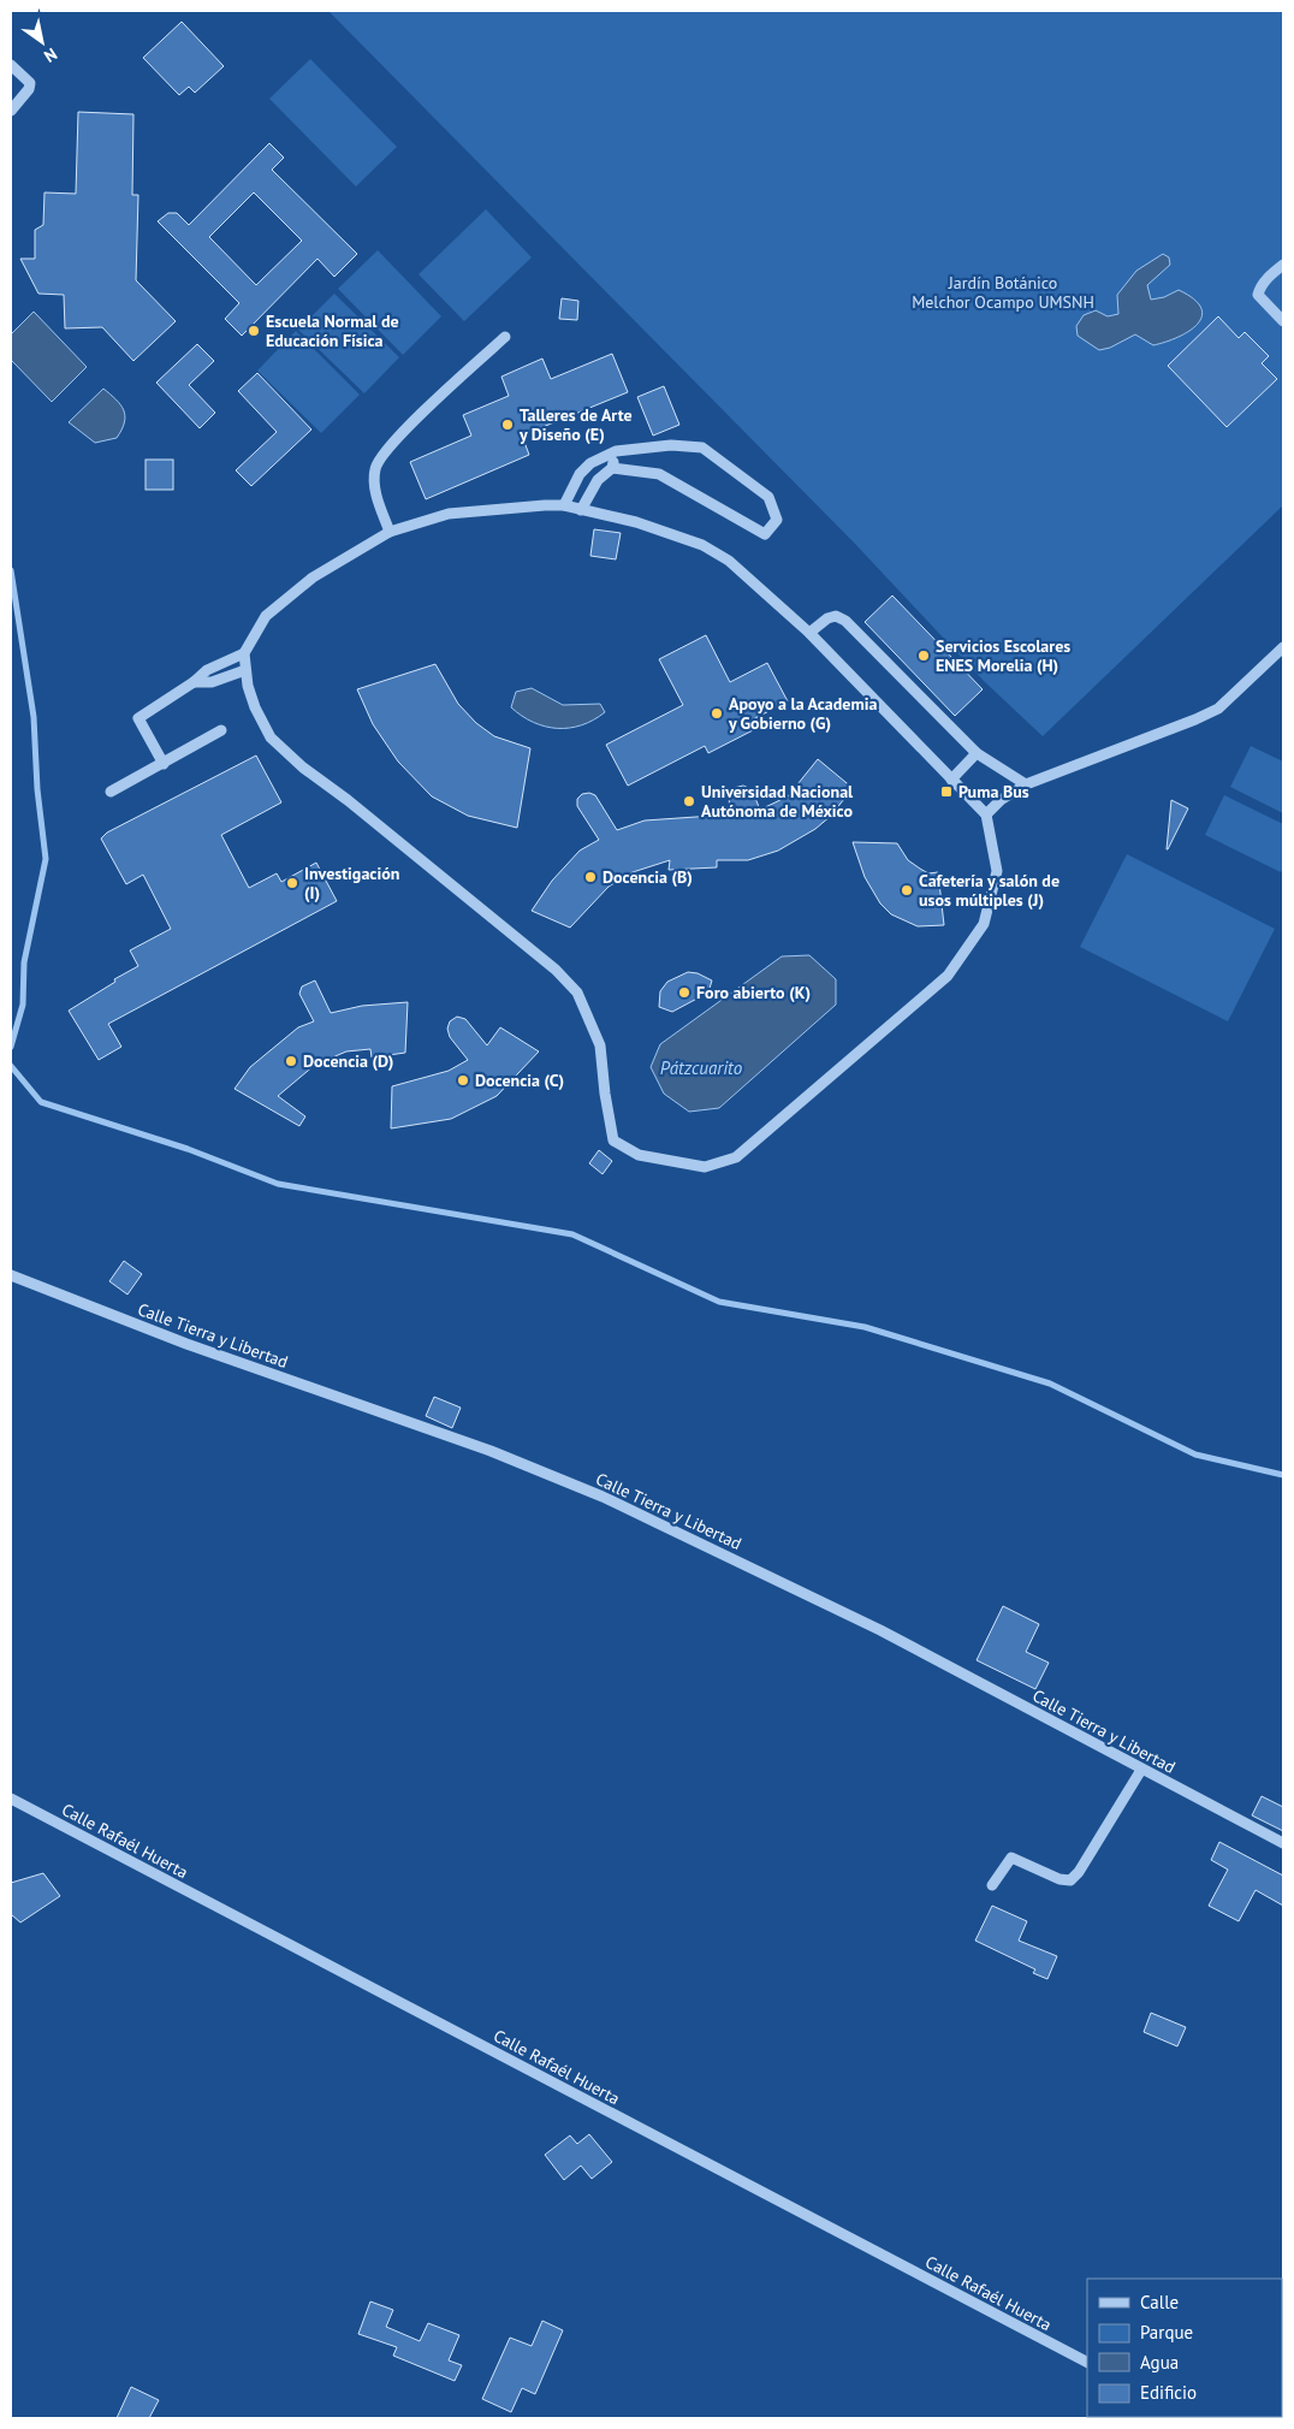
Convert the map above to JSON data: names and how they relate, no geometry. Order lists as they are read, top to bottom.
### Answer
{
  "streets": {
    "street": ["Calle Tierra y Libertad", "Calle Rafaél Huerta"]
  },
  "water": ["Pátzcuarito"],
  "parks": ["Jardín Botánico Melchor Ocampo UMSNH"],
  "places": {
    "other": [
      "Escuela Normal de Educación Física",
      "Talleres de Arte y Diseño (E)",
      "Servicios Escolares ENES Morelia (H)",
      "Apoyo a la Academia y Gobierno (G)",
      "Universidad Nacional Autónoma de México",
      "Docencia (B)",
      "Investigación (I)",
      "Cafetería y salón de usos múltiples (J)",
      "Foro abierto (K)",
      "Docencia (D)",
      "Docencia (C)"
    ],
    "transit": ["Puma Bus"]
  },
  "legend": [
    "Calle",
    "Parque",
    "Agua",
    "Edificio"
  ],
  "north": "bottom right"
}
